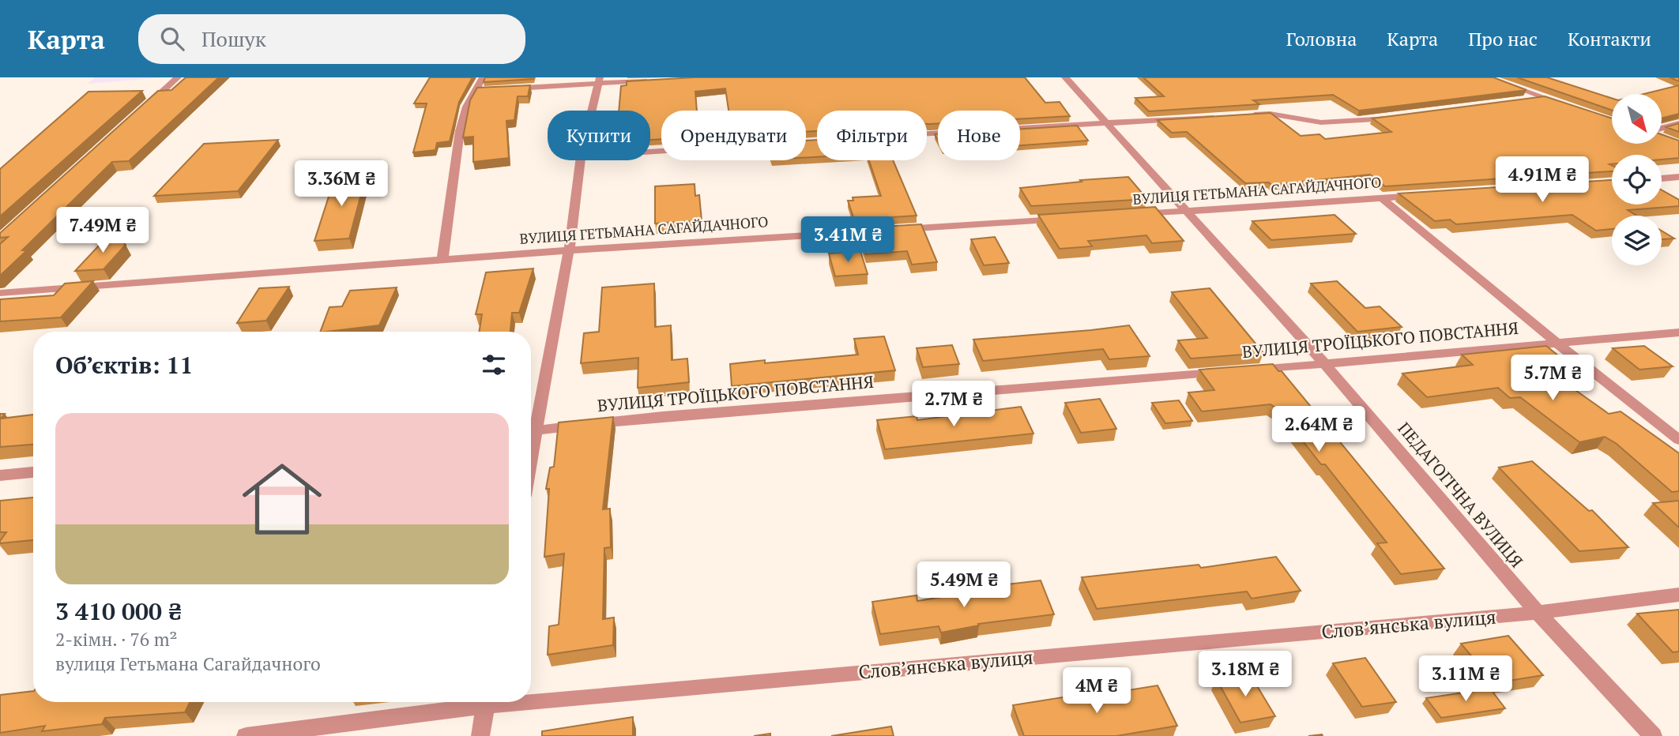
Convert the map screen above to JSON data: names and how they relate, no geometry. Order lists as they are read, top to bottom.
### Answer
{
  "streets": {
    "street": [
      "ВУЛИЦЯ ГЕТЬМАНА САГАЙДАЧНОГО",
      "ВУЛИЦЯ ТРОЇЦЬКОГО ПОВСТАННЯ",
      "ПЕДАГОГІЧНА ВУЛИЦЯ",
      "Словʼянська вулиця"
    ]
  },
  "crossings": [
    ["ВУЛИЦЯ ГЕТЬМАНА САГАЙДАЧНОГО", "ПЕДАГОГІЧНА ВУЛИЦЯ"],
    ["ВУЛИЦЯ ТРОЇЦЬКОГО ПОВСТАННЯ", "ПЕДАГОГІЧНА ВУЛИЦЯ"],
    ["ПЕДАГОГІЧНА ВУЛИЦЯ", "Словʼянська вулиця"]
  ],
  "north": "bottom right",
  "page": {
    "header": "Карта",
    "search": "Пошук",
    "nav": [
      "Головна",
      "Карта",
      "Про нас",
      "Контакти"
    ],
    "chip": [
      "Купити",
      "Орендувати",
      "Фільтри",
      "Нове"
    ],
    "price": [
      "4.91M ₴",
      "3.36M ₴",
      "7.49M ₴",
      "3.41M ₴",
      "5.7M ₴",
      "2.7M ₴",
      "2.64M ₴",
      "5.49M ₴",
      "3.18M ₴",
      "3.11M ₴",
      "4M ₴"
    ],
    "heading": "Об’єктів: 11",
    "list": [
      {
        "name": "3 410 000 ₴",
        "note": "2-кімн. · 76 m² · вулиця Гетьмана Сагайдачного"
      }
    ]
  }
}
